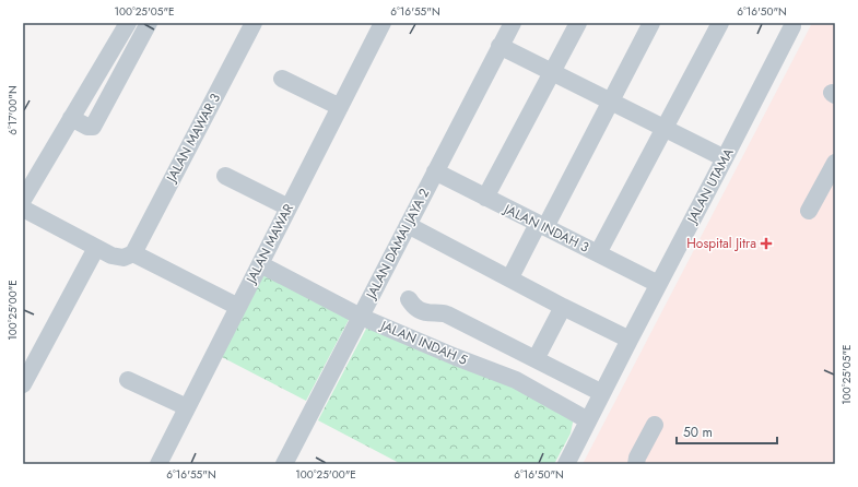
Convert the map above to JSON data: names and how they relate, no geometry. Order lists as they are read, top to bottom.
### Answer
{
  "streets": {
    "street": [
      "JALAN MAWAR 3",
      "JALAN UTAMA",
      "JALAN INDAH 3",
      "JALAN MAWAR",
      "JALAN DAMAI JAYA 2",
      "JALAN INDAH 5"
    ]
  },
  "crossings": [
    ["JALAN UTAMA", "JALAN INDAH 3"],
    ["JALAN UTAMA", "JALAN INDAH 5"],
    ["JALAN INDAH 3", "JALAN DAMAI JAYA 2"],
    ["JALAN MAWAR", "JALAN INDAH 5"],
    ["JALAN DAMAI JAYA 2", "JALAN INDAH 5"]
  ],
  "places": {
    "health": ["Hospital Jitra"]
  },
  "scale_bar": "50 m",
  "coordinates": [
    "100°25'05\"E",
    "6°16'55\"N",
    "6°16'50\"N",
    "6°17'00\"N",
    "100°25'00\"E"
  ]
}
